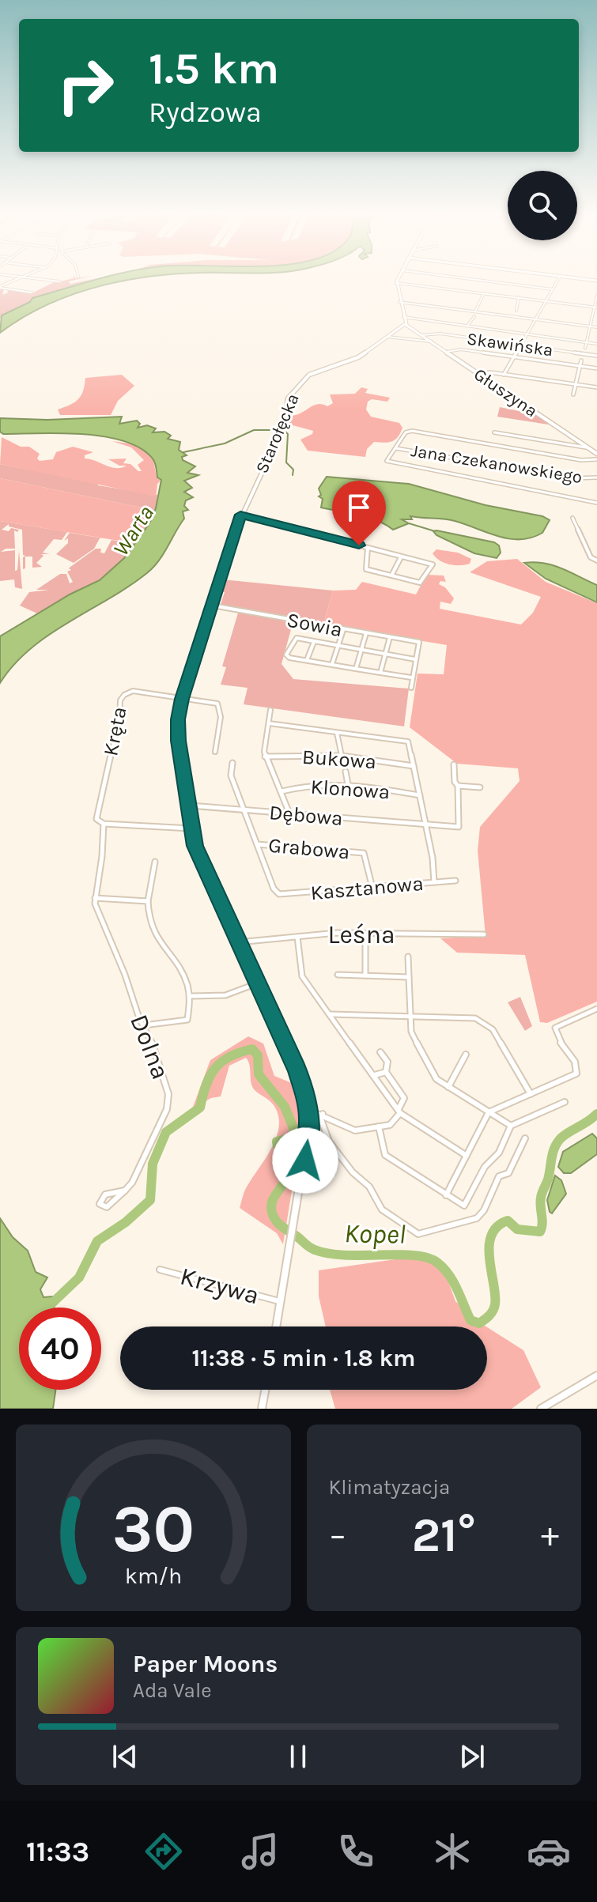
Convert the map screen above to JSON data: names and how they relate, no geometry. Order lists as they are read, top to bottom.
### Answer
{
  "streets": {
    "street": [
      "Skawińska",
      "Głuszyna",
      "Starołęcka",
      "Jana Czekanowskiego",
      "Sowia",
      "Kręta",
      "Bukowa",
      "Klonowa",
      "Dębowa",
      "Grabowa",
      "Kasztanowa",
      "Leśna",
      "Dolna",
      "Krzywa"
    ]
  },
  "crossings": [
    ["Skawińska", "Głuszyna"],
    ["Głuszyna", "Starołęcka"],
    ["Starołęcka", "Sowia"],
    ["Starołęcka", "Kręta"],
    ["Starołęcka", "Dębowa"],
    ["Starołęcka", "Leśna"],
    ["Starołęcka", "Krzywa"],
    ["Kręta", "Dolna"],
    ["Klonowa", "Dębowa"],
    ["Grabowa", "Kasztanowa"]
  ],
  "water": ["Warta", "Kopel"],
  "page": {
    "turn": ["1.5 km", "Rydzowa"],
    "limit": "40",
    "trip": "11:38 · 5 min · 1.8 km",
    "tile": "Klimatyzacja",
    "heat": ["−", "21°", "+"],
    "song": ["Paper Moons", "Ada Vale"],
    "tabs": "11:33",
    "gauge": ["30", "km/h"]
  }
}
